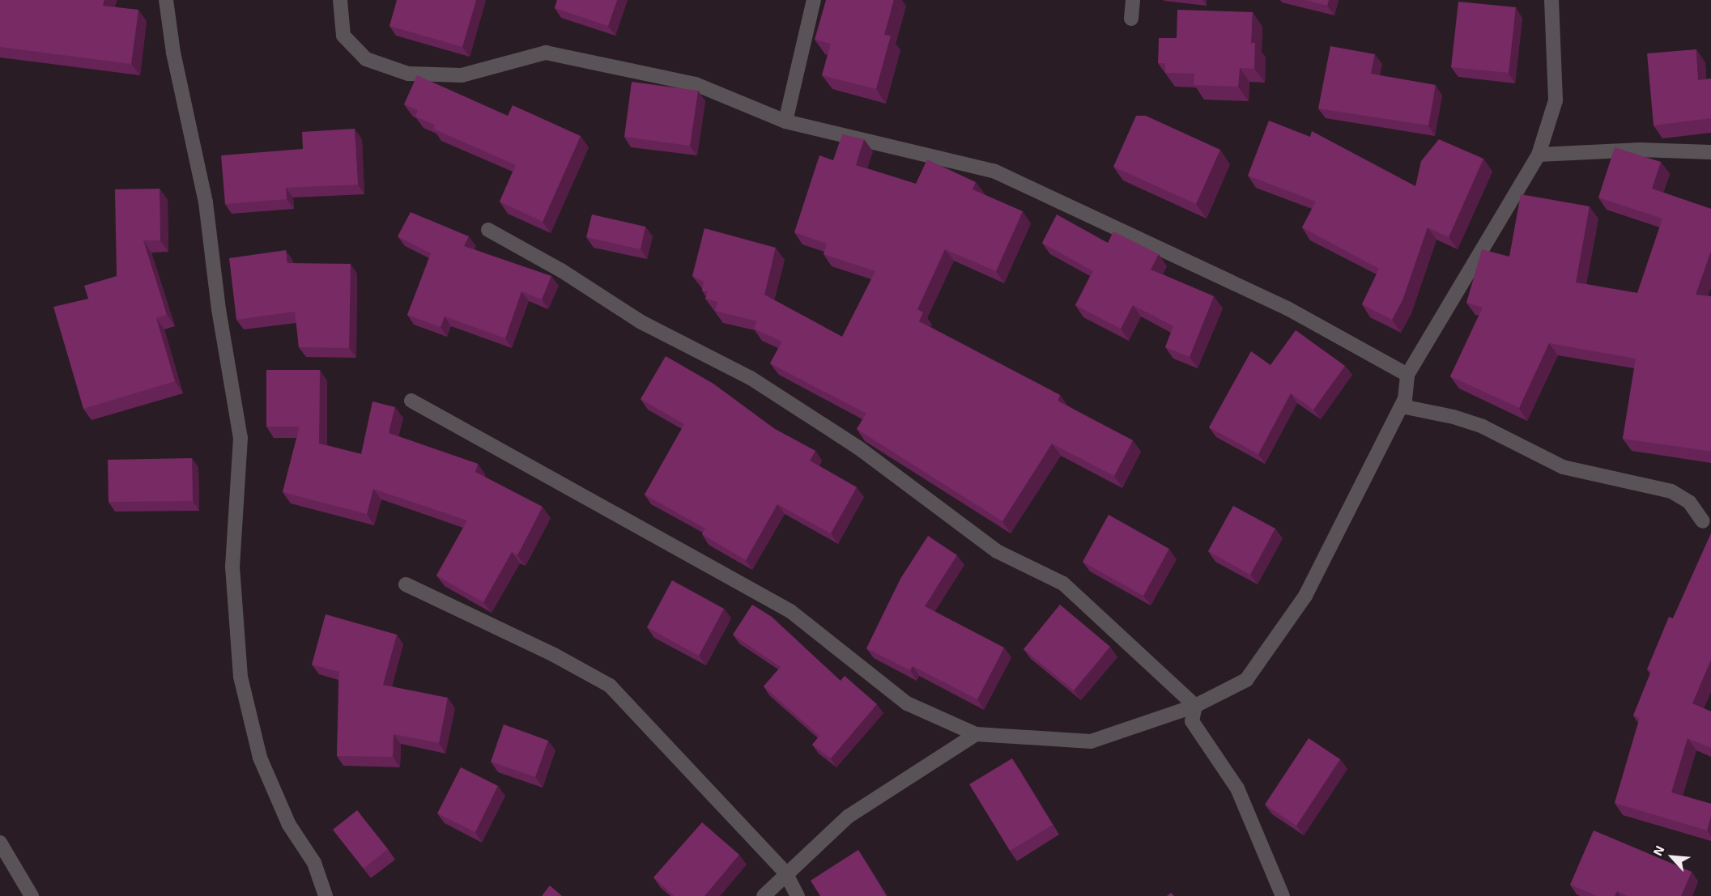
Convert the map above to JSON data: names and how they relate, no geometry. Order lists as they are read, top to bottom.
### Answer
{
  "north": "top left"
}
